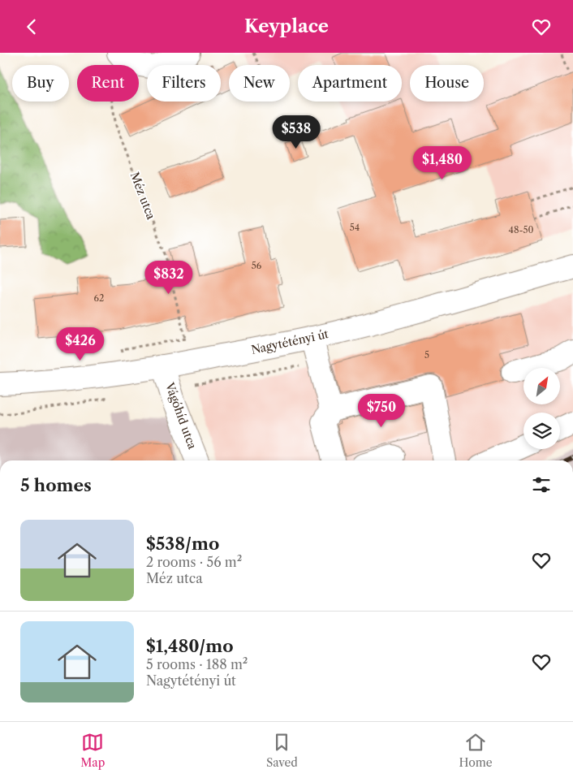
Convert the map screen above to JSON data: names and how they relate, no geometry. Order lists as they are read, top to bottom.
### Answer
{
  "streets": {
    "main road": ["Nagytétényi út", "Vágóhíd utca"],
    "path": ["Méz utca"]
  },
  "crossings": [
    ["Nagytétényi út", "Vágóhíd utca"]
  ],
  "house_numbers": [
    "54",
    "48-50",
    "56",
    "62",
    "5"
  ],
  "north": "top right",
  "page": {
    "header": "Keyplace",
    "chip": [
      "Buy",
      "Rent",
      "Filters",
      "New",
      "Apartment",
      "House"
    ],
    "price": [
      "$538",
      "$1,480",
      "$832",
      "$426",
      "$750"
    ],
    "heading": "5 homes",
    "list": [
      {
        "name": "$538/mo",
        "note": "2 rooms · 56 m² · Méz utca"
      },
      {
        "name": "$1,480/mo",
        "note": "5 rooms · 188 m² · Nagytétényi út"
      }
    ],
    "tabs": ["Map", "Saved", "Home"]
  }
}
